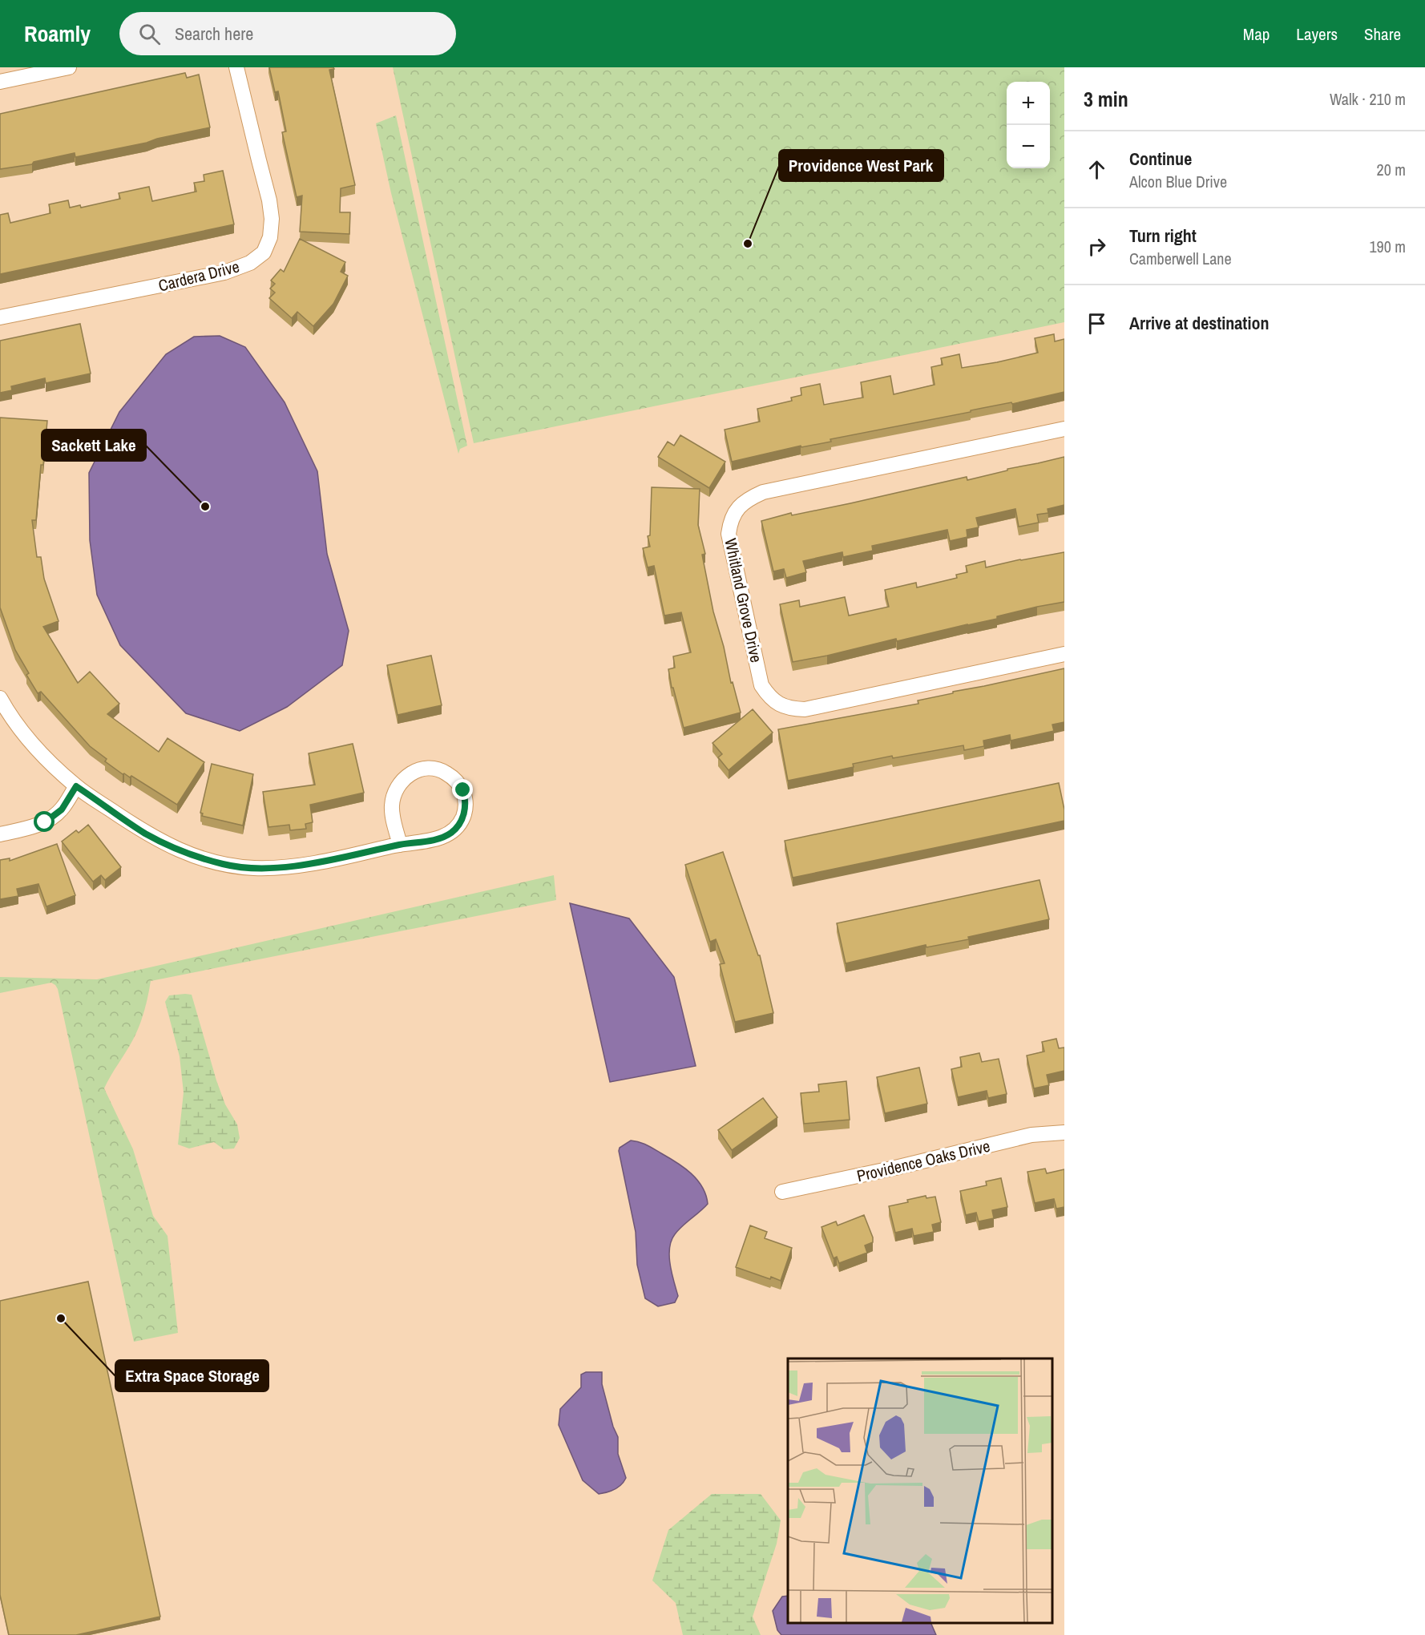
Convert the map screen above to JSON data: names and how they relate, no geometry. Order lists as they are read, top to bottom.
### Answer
{
  "streets": {
    "street": ["Cardera Drive", "Whitland Grove Drive", "Providence Oaks Drive"]
  },
  "places": ["Providence West Park", "Sackett Lake", "Extra Space Storage"],
  "page": {
    "header": "Roamly",
    "search": "Search here",
    "nav": ["Map", "Layers", "Share"],
    "heading": ["3 min", "Walk · 210 m"],
    "map_buttons": ["+", "−"],
    "list": [
      ["Continue", "Alcon Blue Drive", "20 m"],
      ["Turn right", "Camberwell Lane", "190 m"],
      "Arrive at destination"
    ]
  }
}
